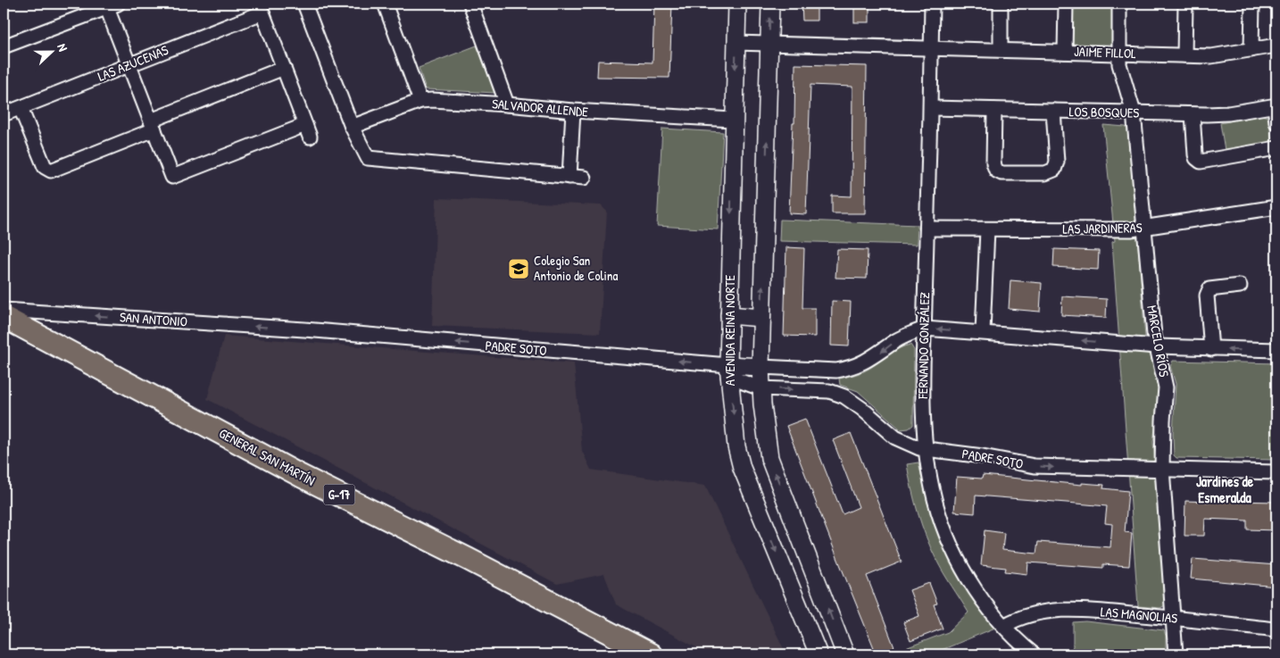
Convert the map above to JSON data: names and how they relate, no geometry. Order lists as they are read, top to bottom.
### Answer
{
  "streets": {
    "main road": ["GENERAL SAN MARTÍN", "G-17"],
    "street": [
      "JAIME FILLOL",
      "LAS AZUCENAS",
      "SALVADOR ALLENDE",
      "LOS BOSQUES",
      "LAS JARDINERAS",
      "SAN ANTONIO",
      "AVENIDA REINA NORTE",
      "MARCELO RÍOS",
      "FERNANDO GONZÁLEZ",
      "PADRE SOTO",
      "LAS MAGNOLIAS"
    ]
  },
  "crossings": [
    ["JAIME FILLOL", "MARCELO RÍOS"],
    ["JAIME FILLOL", "FERNANDO GONZÁLEZ"],
    ["SALVADOR ALLENDE", "AVENIDA REINA NORTE"],
    ["LOS BOSQUES", "MARCELO RÍOS"],
    ["LOS BOSQUES", "FERNANDO GONZÁLEZ"],
    ["LAS JARDINERAS", "MARCELO RÍOS"],
    ["LAS JARDINERAS", "FERNANDO GONZÁLEZ"],
    ["SAN ANTONIO", "PADRE SOTO"],
    ["AVENIDA REINA NORTE", "PADRE SOTO"],
    ["MARCELO RÍOS", "PADRE SOTO"],
    ["MARCELO RÍOS", "LAS MAGNOLIAS"],
    ["FERNANDO GONZÁLEZ", "PADRE SOTO"],
    ["FERNANDO GONZÁLEZ", "LAS MAGNOLIAS"]
  ],
  "one_way": ["SAN ANTONIO"],
  "districts": ["Jardines de Esmeralda"],
  "places": {
    "school or university": ["Colegio San Antonio de Colina"]
  },
  "north": "right"
}
